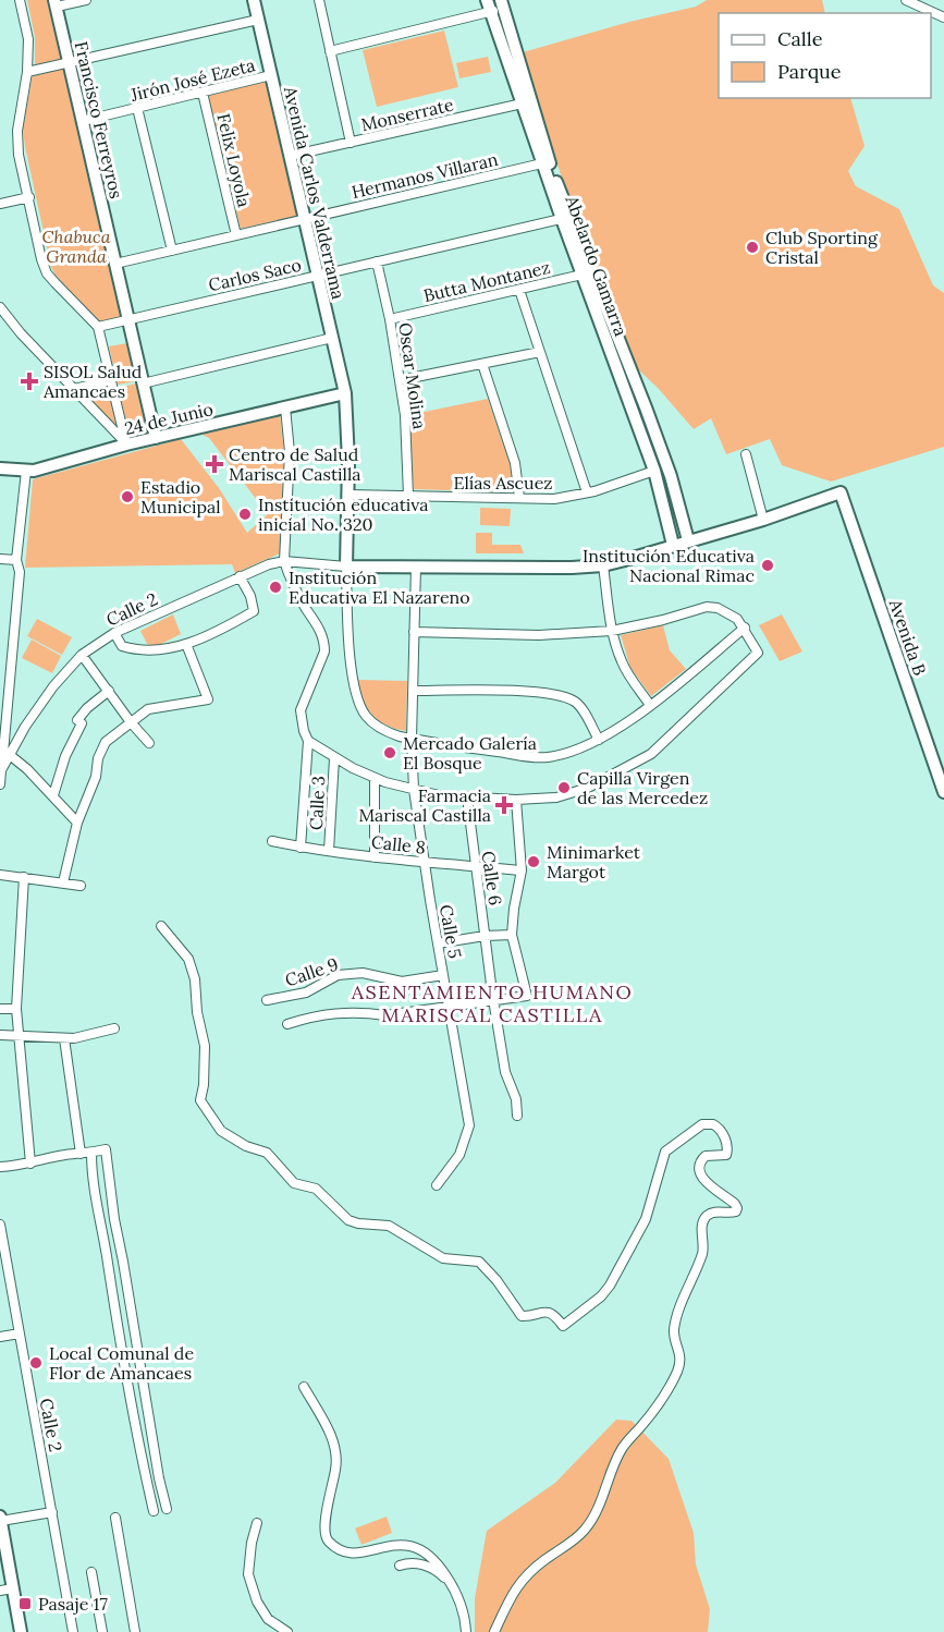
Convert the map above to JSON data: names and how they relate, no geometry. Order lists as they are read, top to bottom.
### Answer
{
  "streets": {
    "street": [
      "Jirón José Ezeta",
      "Monserrate",
      "Francisco Ferreyros",
      "Felix Loyola",
      "Hermanos Villaran",
      "Avenida Carlos Valderrama",
      "Abelardo Gamarra",
      "Carlos Saco",
      "Butta Montanez",
      "Oscar Molina",
      "24 de Junio",
      "Elías Ascuez",
      "Calle 2",
      "Avenida B",
      "Calle 3",
      "Calle 8",
      "Calle 6",
      "Calle 5",
      "Calle 9"
    ]
  },
  "crossings": [
    ["Jirón José Ezeta", "Francisco Ferreyros"],
    ["Jirón José Ezeta", "Felix Loyola"],
    ["Jirón José Ezeta", "Avenida Carlos Valderrama"],
    ["Monserrate", "Avenida Carlos Valderrama"],
    ["Monserrate", "Abelardo Gamarra"],
    ["Francisco Ferreyros", "Hermanos Villaran"],
    ["Francisco Ferreyros", "Carlos Saco"],
    ["Francisco Ferreyros", "24 de Junio"],
    ["Felix Loyola", "Hermanos Villaran"],
    ["Hermanos Villaran", "Avenida Carlos Valderrama"],
    ["Hermanos Villaran", "Abelardo Gamarra"],
    ["Avenida Carlos Valderrama", "Carlos Saco"],
    ["Avenida Carlos Valderrama", "24 de Junio"],
    ["Avenida Carlos Valderrama", "Elías Ascuez"],
    ["Avenida Carlos Valderrama", "Calle 2"],
    ["Abelardo Gamarra", "Carlos Saco"],
    ["Abelardo Gamarra", "Butta Montanez"],
    ["Abelardo Gamarra", "Elías Ascuez"],
    ["Carlos Saco", "Oscar Molina"],
    ["Butta Montanez", "Oscar Molina"],
    ["Oscar Molina", "Elías Ascuez"],
    ["Calle 3", "Calle 8"],
    ["Calle 8", "Calle 6"],
    ["Calle 8", "Calle 5"],
    ["Calle 5", "Calle 9"]
  ],
  "districts": ["ASENTAMIENTO HUMANO MARISCAL CASTILLA"],
  "parks": ["Chabuca Granda"],
  "places": {
    "other": [
      "Club Sporting Cristal",
      "Estadio Municipal",
      "Institución educativa inicial No. 320",
      "Institución Educativa Nacional Rimac",
      "Institución Educativa El Nazareno",
      "Mercado Galería El Bosque",
      "Capilla Virgen de las Mercedez",
      "Minimarket Margot",
      "Local Comunal de Flor de Amancaes"
    ],
    "health": ["SISOL Salud Amancaes", "Centro de Salud Mariscal Castilla", "Farmacia Mariscal Castilla"],
    "transit": ["Pasaje 17"]
  },
  "legend": ["Calle", "Parque"]
}
